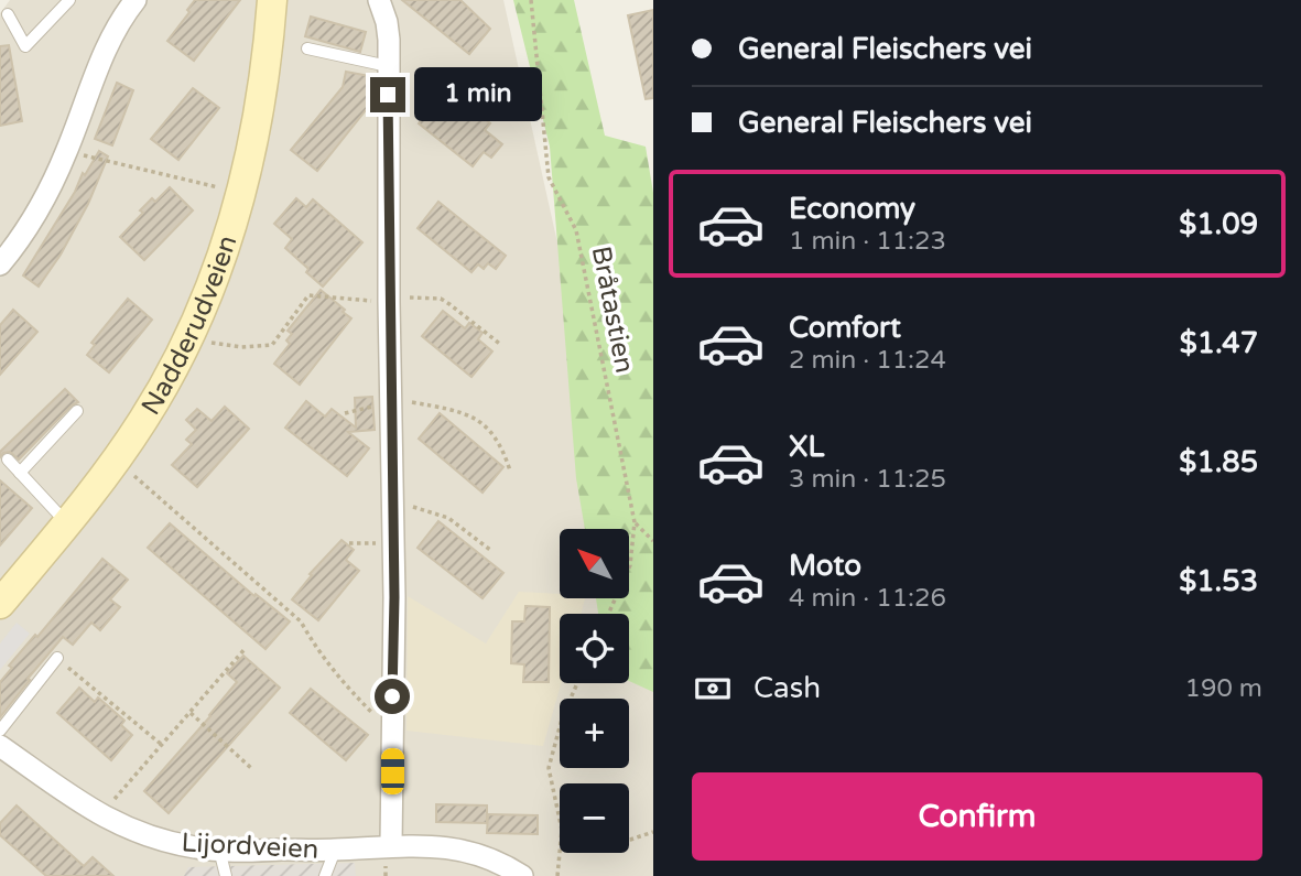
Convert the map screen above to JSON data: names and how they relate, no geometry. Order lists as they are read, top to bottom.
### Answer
{
  "streets": {
    "main road": ["Nadderudveien"],
    "street": ["Lijordveien"],
    "path": ["Bråtastien"]
  },
  "north": "top left",
  "page": {
    "banner": ["General Fleischers vei", "General Fleischers vei"],
    "bubble": "1 min",
    "list": [
      {
        "name": "Economy",
        "note": "1 min · 11:23",
        "value": "$1.09"
      },
      {
        "name": "Comfort",
        "note": "2 min · 11:24",
        "value": "$1.47"
      },
      {
        "name": "XL",
        "note": "3 min · 11:25",
        "value": "$1.85"
      },
      {
        "name": "Moto",
        "note": "4 min · 11:26",
        "value": "$1.53"
      }
    ],
    "map_buttons": ["+", "−"],
    "pay": ["Cash", "190 m"],
    "buttons": "Confirm"
  }
}
